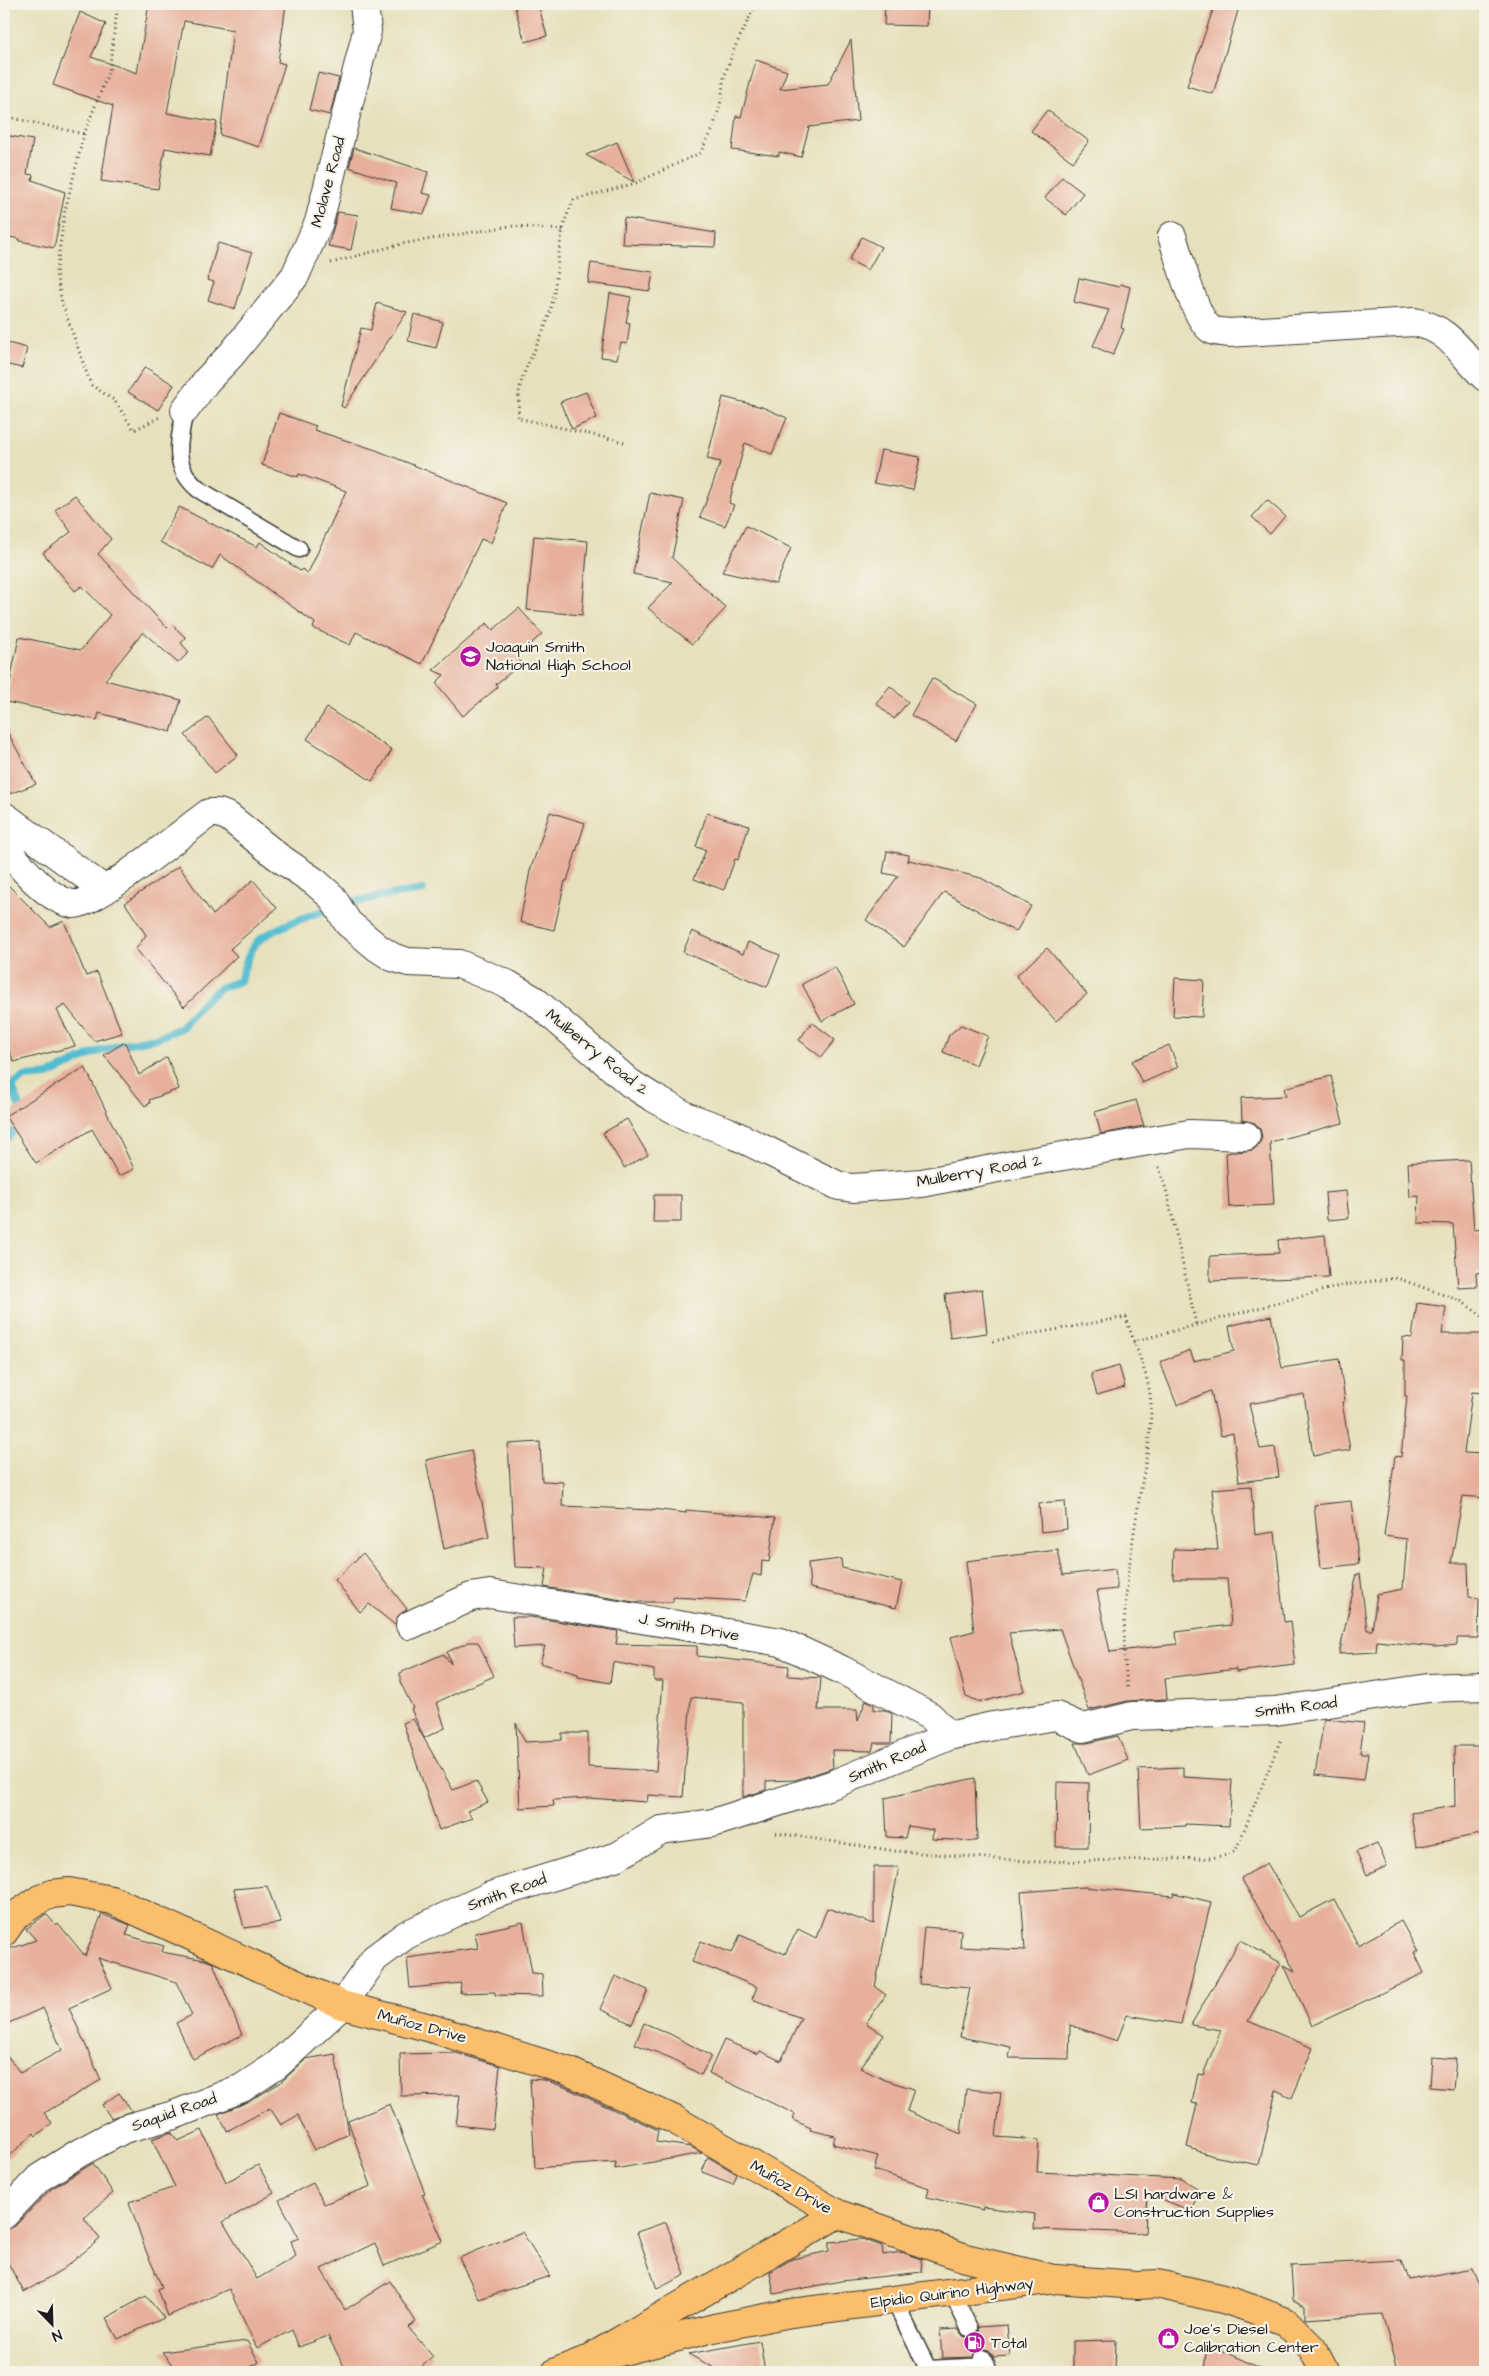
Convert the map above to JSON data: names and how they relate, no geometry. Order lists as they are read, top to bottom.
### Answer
{
  "streets": {
    "main road": ["Muñoz Drive", "Elpidio Quirino Highway"],
    "street": [
      "Molave Road",
      "Mulberry Road 2",
      "J. Smith Drive",
      "Smith Road",
      "Saquid Road"
    ]
  },
  "crossings": [
    ["J. Smith Drive", "Smith Road"],
    ["Smith Road", "Muñoz Drive"],
    ["Smith Road", "Saquid Road"],
    ["Muñoz Drive", "Saquid Road"],
    ["Muñoz Drive", "Elpidio Quirino Highway"]
  ],
  "places": {
    "school or university": ["Joaquin Smith National High School"],
    "shop": ["LSI hardware & Construction Supplies", "Joe's Diesel Calibration Center"],
    "fuel station": ["Total"]
  },
  "north": "bottom right"
}
